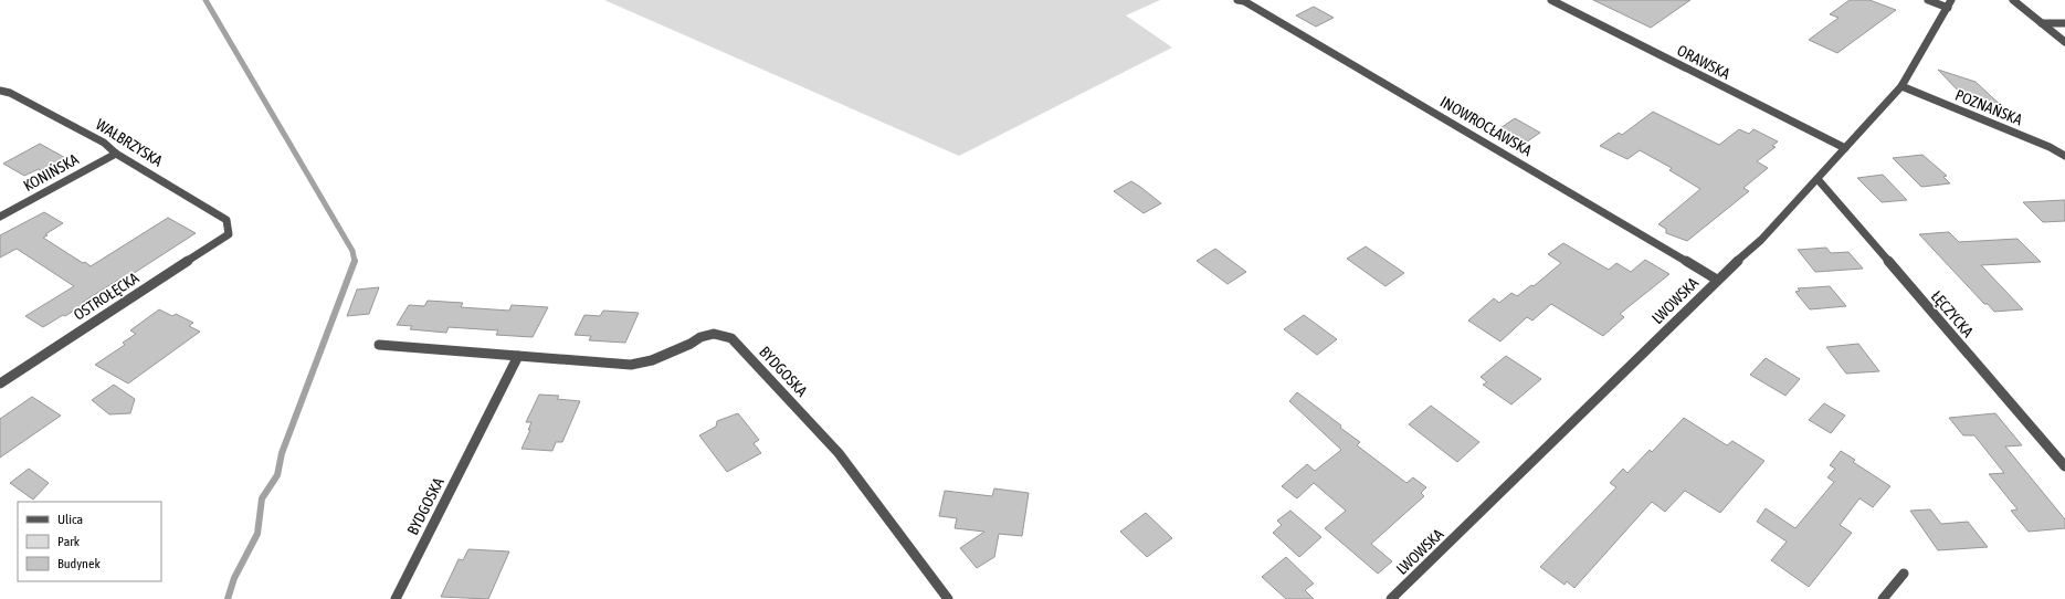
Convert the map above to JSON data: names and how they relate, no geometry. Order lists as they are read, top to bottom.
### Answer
{
  "streets": {
    "street": [
      "ORAWSKA",
      "POZNAŃSKA",
      "INOWROCŁAWSKA",
      "WAŁBRZYSKA",
      "KONIŃSKA",
      "OSTROŁĘCKA",
      "LWOWSKA",
      "ŁĘCZYCKA",
      "BYDGOSKA"
    ]
  },
  "crossings": [
    ["ORAWSKA", "LWOWSKA"],
    ["POZNAŃSKA", "LWOWSKA"],
    ["INOWROCŁAWSKA", "LWOWSKA"],
    ["WAŁBRZYSKA", "KONIŃSKA"],
    ["WAŁBRZYSKA", "OSTROŁĘCKA"],
    ["LWOWSKA", "ŁĘCZYCKA"]
  ],
  "legend": ["Ulica", "Park", "Budynek"]
}
